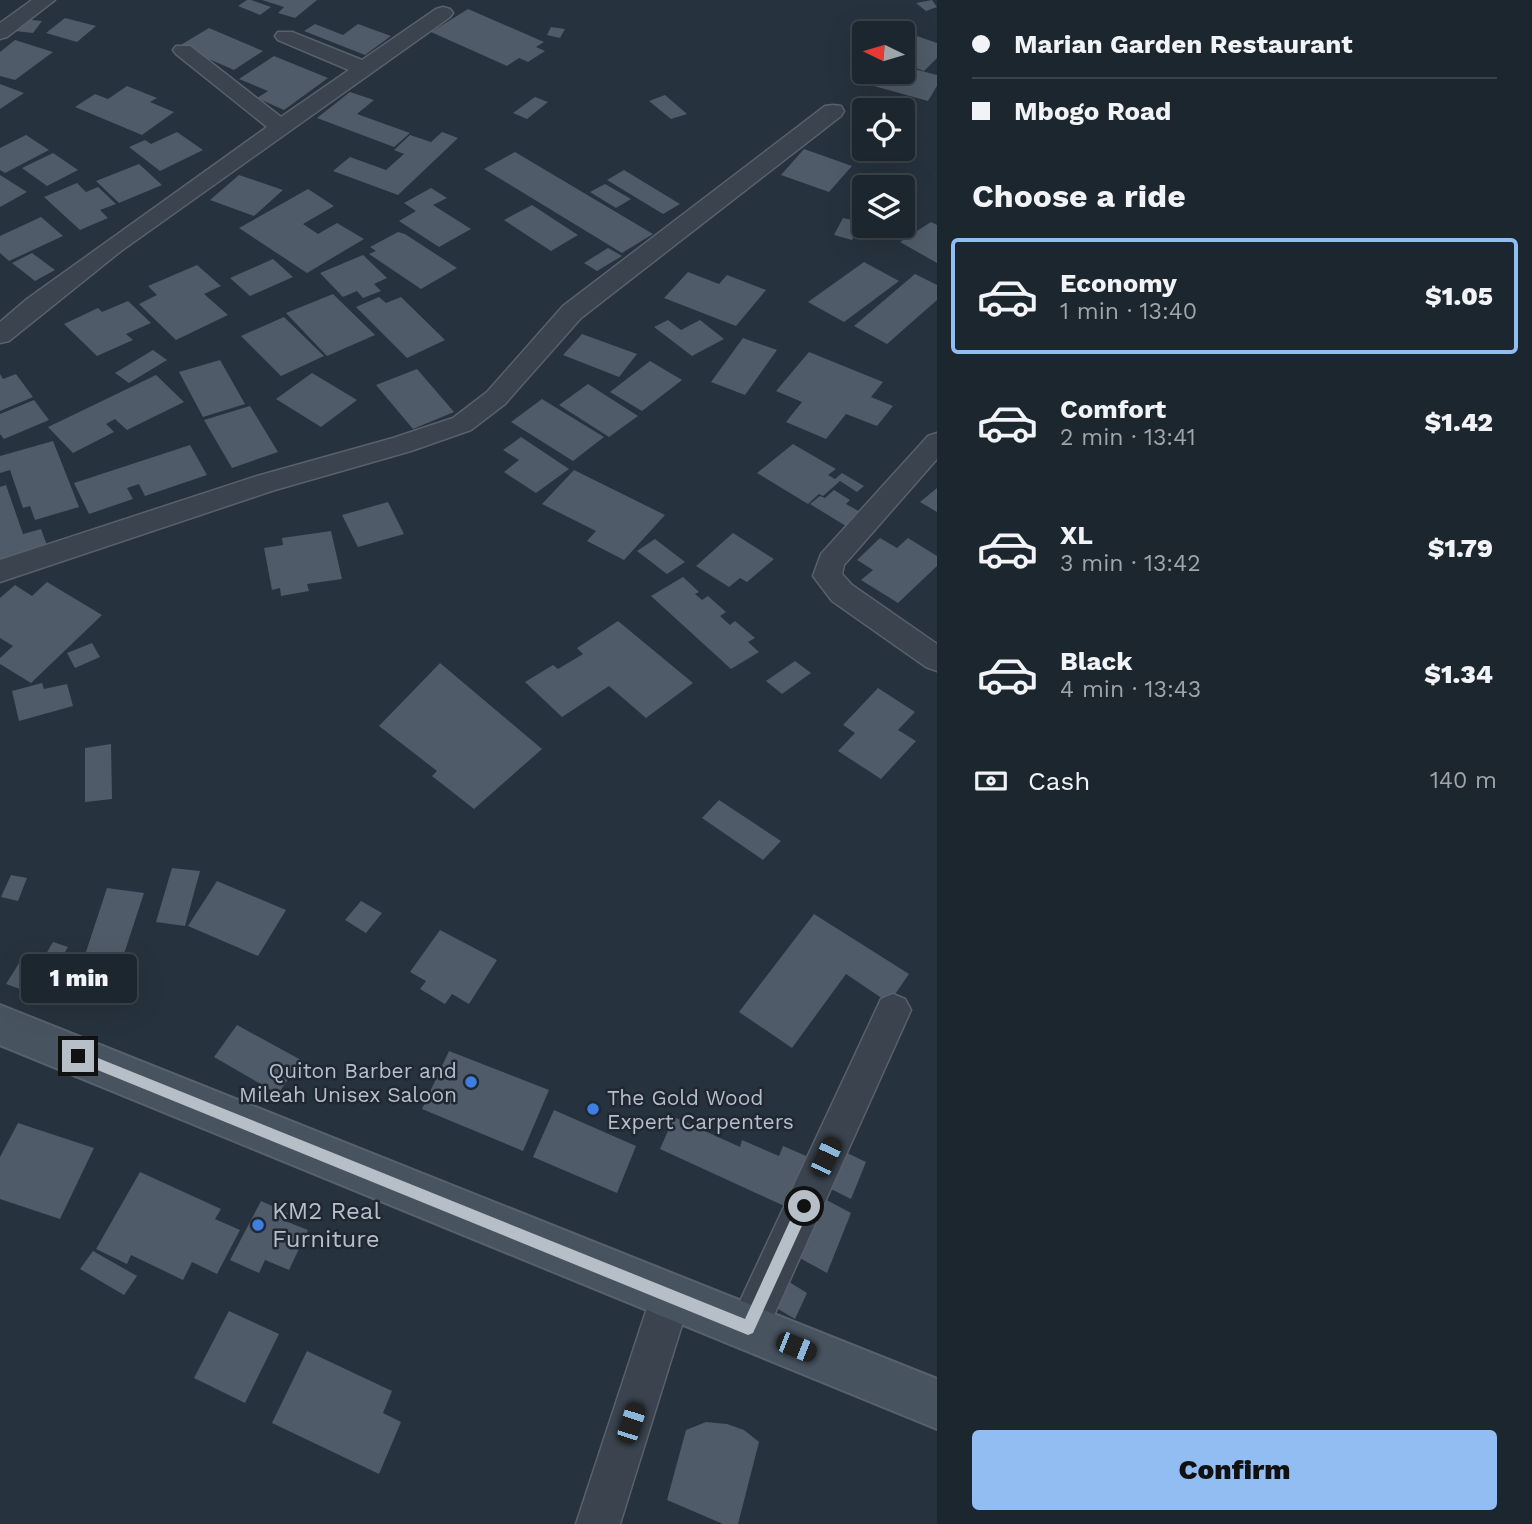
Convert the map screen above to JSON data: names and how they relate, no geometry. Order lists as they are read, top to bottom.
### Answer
{
  "places": ["Quiton Barber and Mileah Unisex Saloon", "The Gold Wood Expert Carpenters", "KM2 Real Furniture"],
  "north": "left",
  "page": {
    "banner": ["Marian Garden Restaurant", "Mbogo Road"],
    "heading": "Choose a ride",
    "list": [
      {
        "name": "Economy",
        "note": "1 min · 13:40",
        "value": "$1.05"
      },
      {
        "name": "Comfort",
        "note": "2 min · 13:41",
        "value": "$1.42"
      },
      {
        "name": "XL",
        "note": "3 min · 13:42",
        "value": "$1.79"
      },
      {
        "name": "Black",
        "note": "4 min · 13:43",
        "value": "$1.34"
      }
    ],
    "pay": ["Cash", "140 m"],
    "bubble": "1 min",
    "buttons": "Confirm"
  }
}
